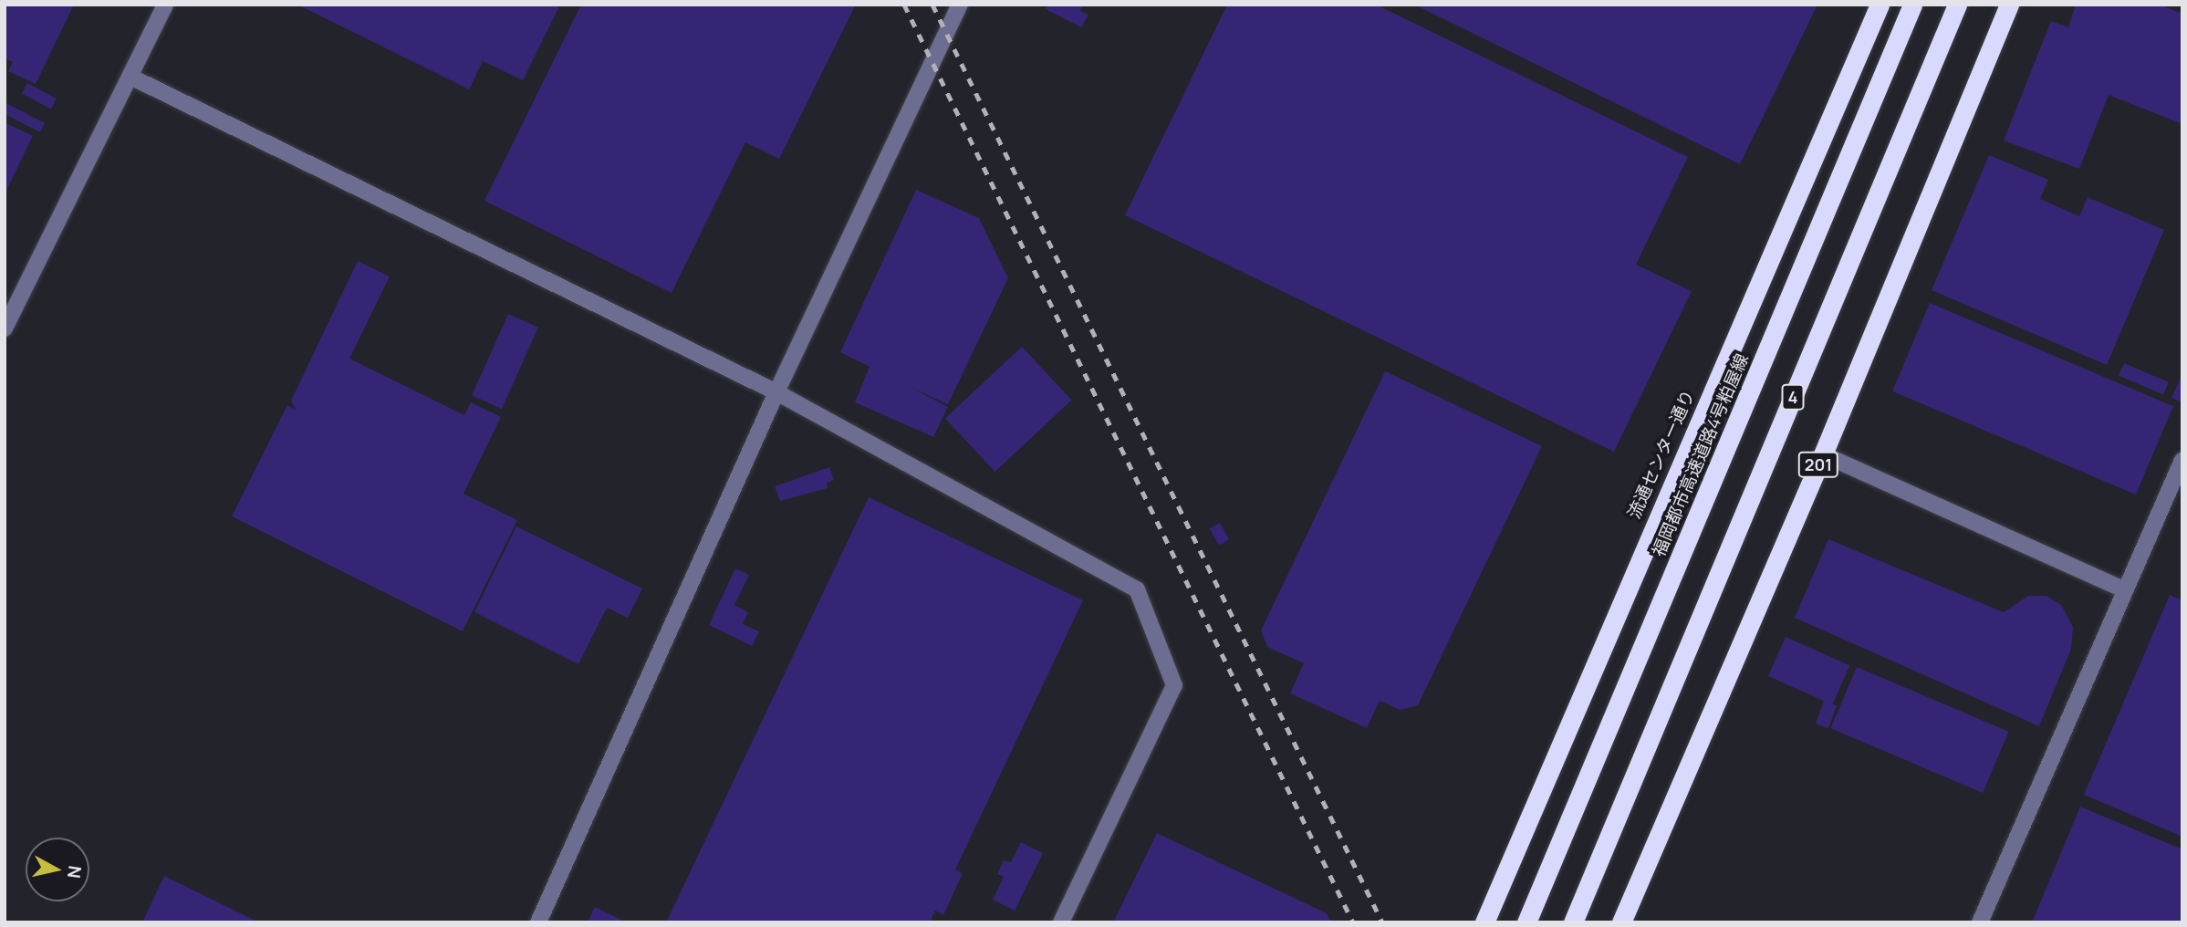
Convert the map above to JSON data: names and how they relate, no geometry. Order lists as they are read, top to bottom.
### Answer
{
  "streets": {
    "highway": [
      "4",
      "流通センター通り",
      "福岡都市高速道路4号粕屋線",
      "201"
    ]
  },
  "north": "right"
}
